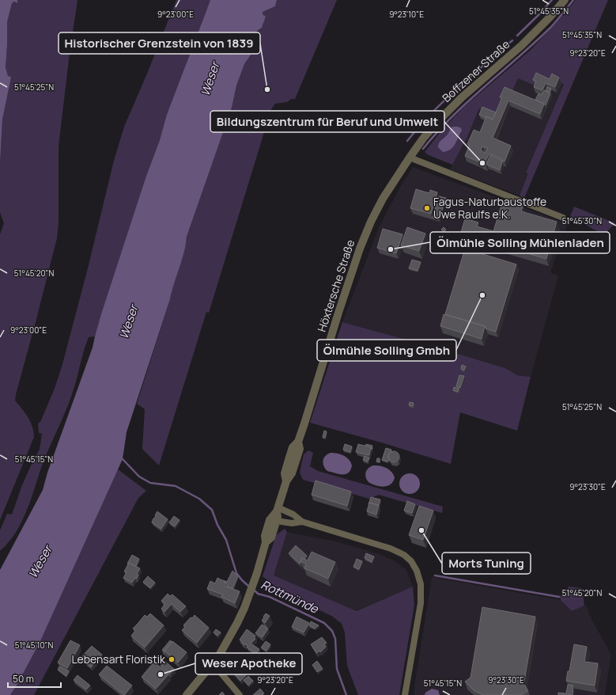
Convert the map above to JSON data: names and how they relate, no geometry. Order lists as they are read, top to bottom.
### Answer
{
  "streets": {
    "street": ["Boffzener Straße", "Höxtersche Straße"]
  },
  "crossings": [
    ["Boffzener Straße", "Höxtersche Straße"]
  ],
  "water": ["Weser", "Rottmünde"],
  "places": [
    "Historischer Grenzstein von 1839",
    "Bildungszentrum für Beruf und Umwelt",
    "Fagus-Naturbaustoffe Uwe Raulfs e.K.",
    "Ölmühle Solling Mühlenladen",
    "Ölmühle Solling Gmbh",
    "Morts Tuning",
    "Lebensart Floristik",
    "Weser Apotheke"
  ],
  "scale_bar": "50 m",
  "coordinates": [
    "51°45'35\"N",
    "9°23'00\"E",
    "9°23'10\"E",
    "9°23'20\"E",
    "51°45'25\"N",
    "51°45'30\"N",
    "51°45'20\"N",
    "51°45'15\"N",
    "9°23'30\"E",
    "51°45'10\"N"
  ]
}
